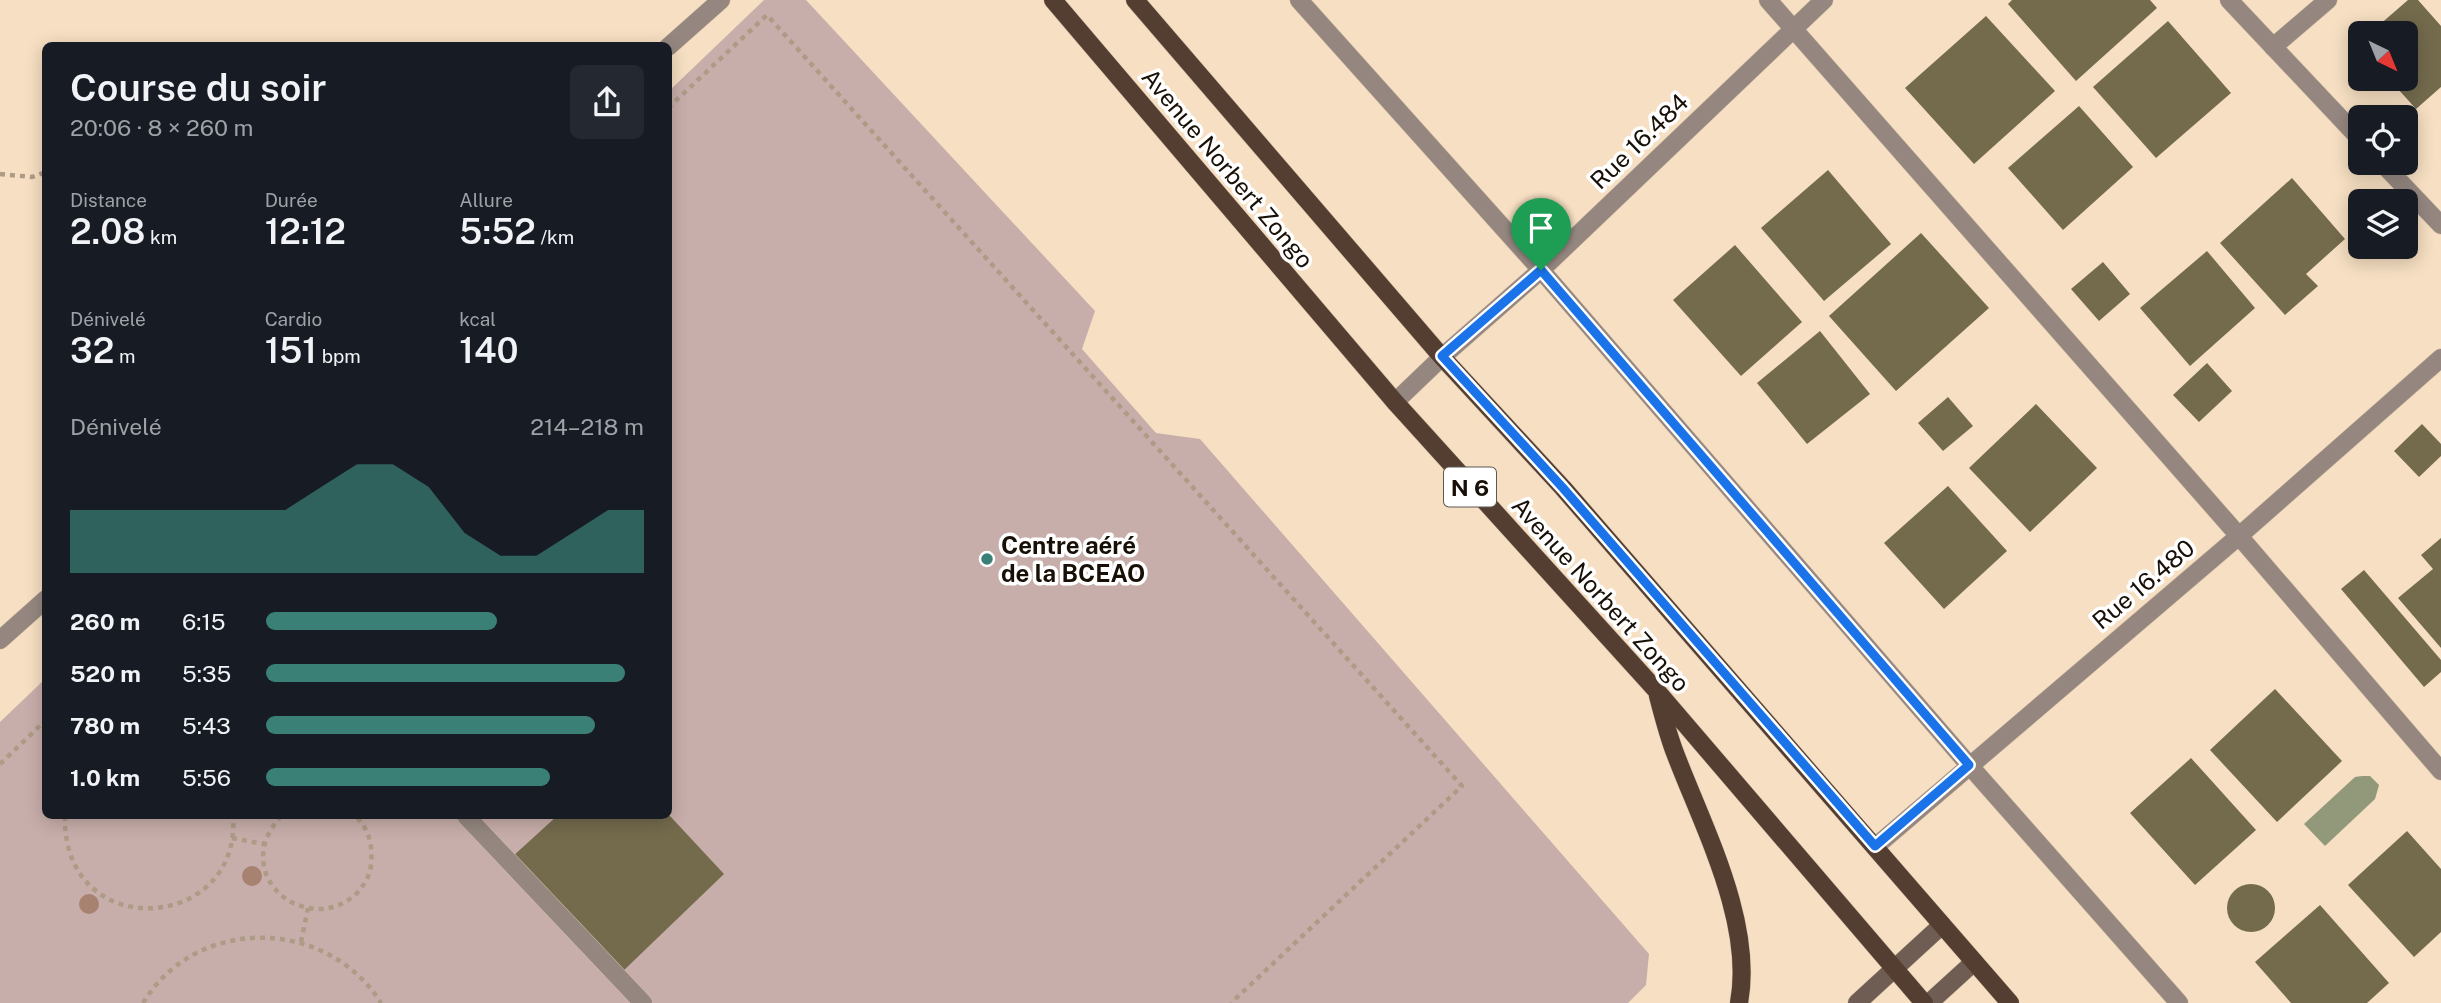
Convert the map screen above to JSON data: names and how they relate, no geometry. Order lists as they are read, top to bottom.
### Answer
{
  "streets": {
    "main road": ["Avenue Norbert Zongo", "N 6"],
    "street": ["Rue 16.484", "Rue 16.480"]
  },
  "crossings": [
    ["Rue 16.484", "Avenue Norbert Zongo"],
    ["Avenue Norbert Zongo", "N 6"],
    ["Avenue Norbert Zongo", "Rue 16.480"]
  ],
  "places": ["Centre aéré de la BCEAO"],
  "north": "bottom right",
  "page": {
    "heading": ["Course du soir", "20:06 · 8 × 260 m"],
    "stats": [
      ["Distance", "2.08 km"],
      ["Durée", "12:12"],
      ["Allure", "5:52 /km"],
      ["Dénivelé", "32 m"],
      ["Cardio", "151 bpm"],
      ["kcal", "140"]
    ],
    "chart": ["Dénivelé", "214–218 m"],
    "list": [
      {
        "name": "260 m",
        "note": "6:15"
      },
      {
        "name": "520 m",
        "note": "5:35"
      },
      {
        "name": "780 m",
        "note": "5:43"
      },
      {
        "name": "1.0 km",
        "note": "5:56"
      }
    ]
  }
}
